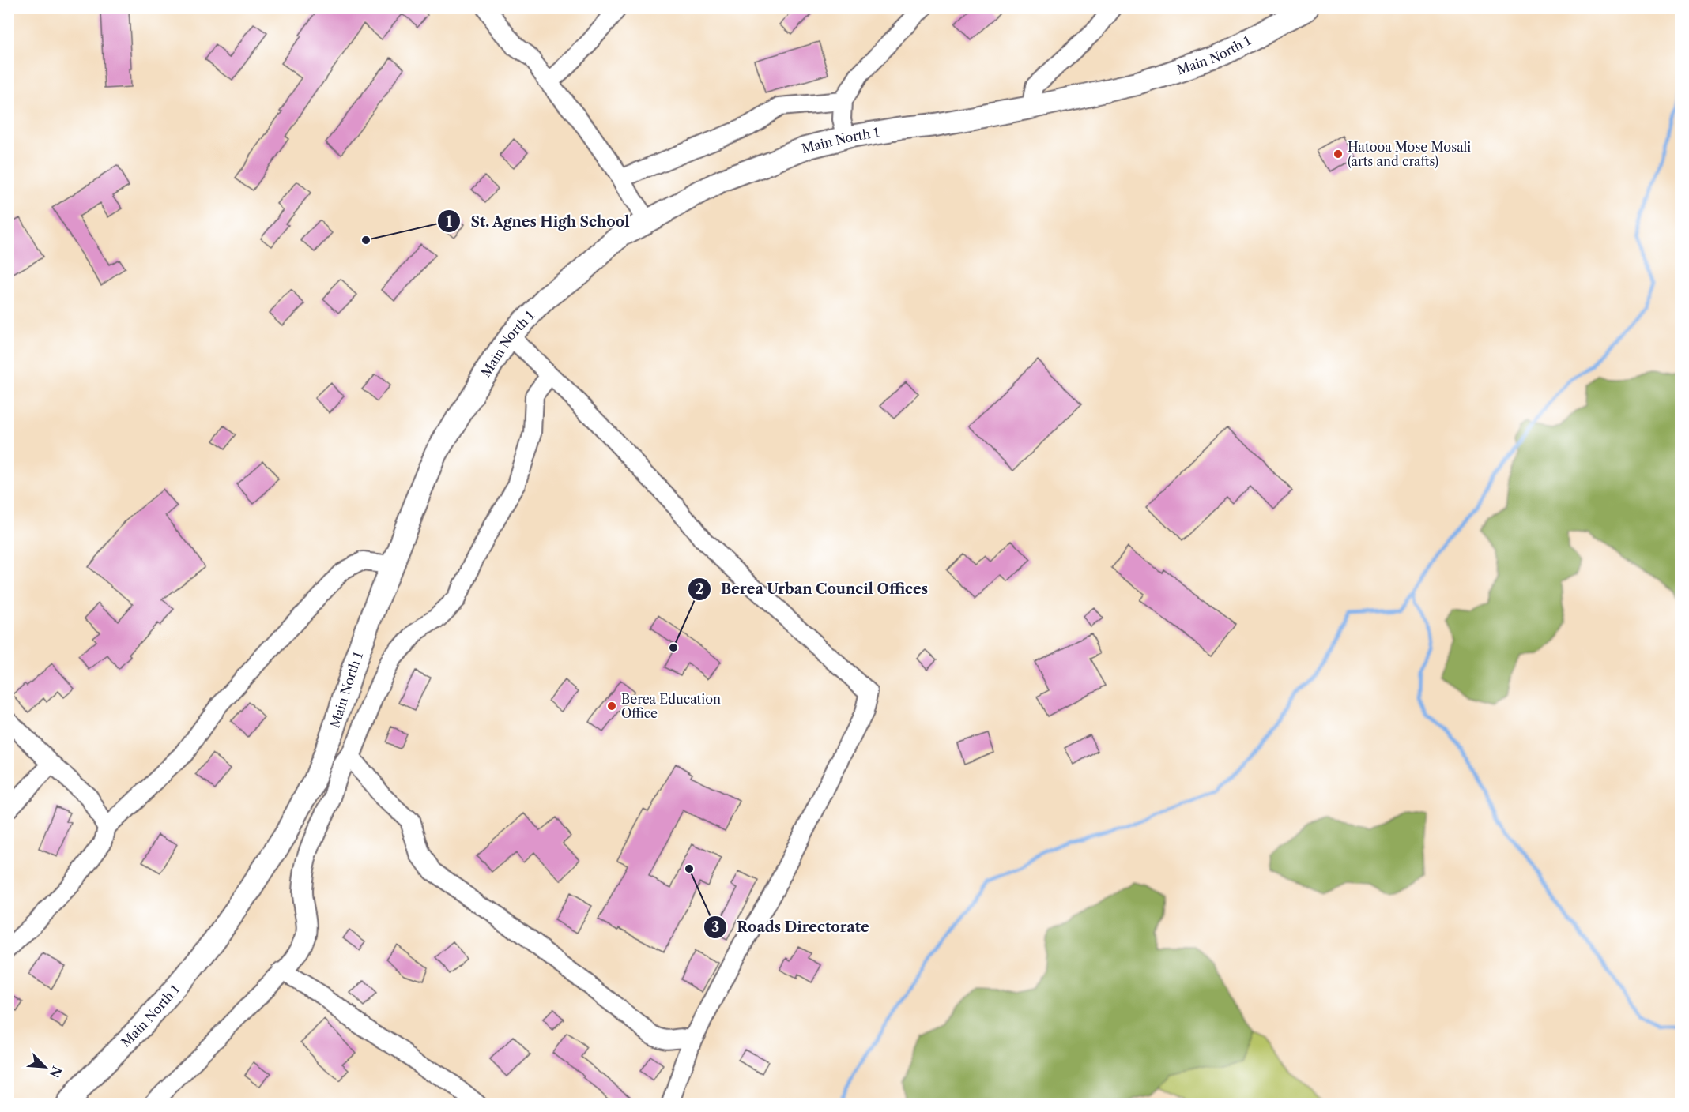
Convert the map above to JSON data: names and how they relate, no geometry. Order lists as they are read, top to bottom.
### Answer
{
  "streets": {
    "main road": ["Main North 1"]
  },
  "places": [
    "Hatooa Mose Mosali (arts and crafts)",
    "St. Agnes High School",
    "Berea Urban Council Offices",
    "Berea Education Office",
    "Roads Directorate"
  ],
  "north": "bottom right"
}
